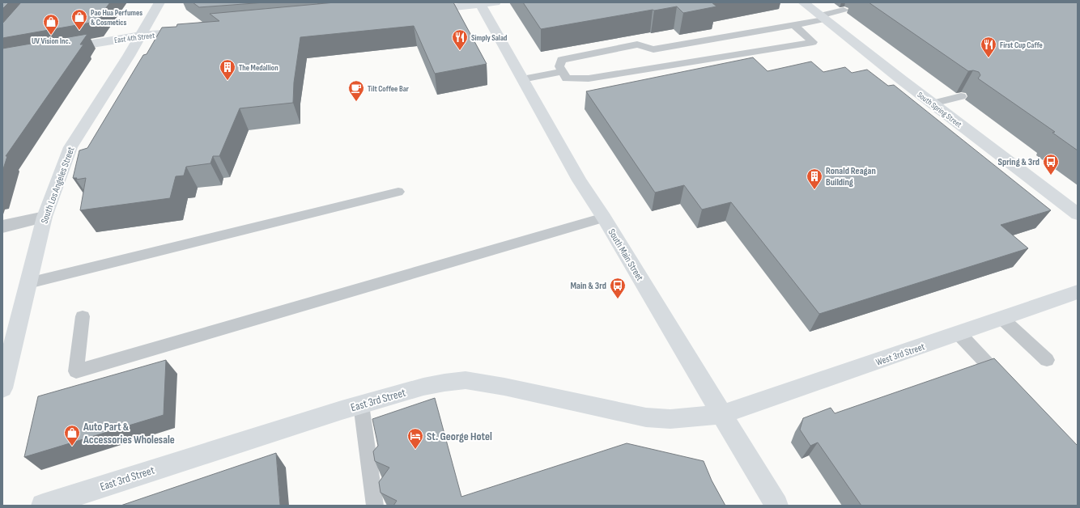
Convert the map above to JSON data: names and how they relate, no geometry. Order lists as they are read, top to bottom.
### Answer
{
  "streets": {
    "main road": [
      "East 4th Street",
      "South Spring Street",
      "South Los Angeles Street",
      "South Main Street",
      "West 3rd Street",
      "East 3rd Street"
    ]
  },
  "crossings": [
    ["East 4th Street", "South Los Angeles Street"],
    ["South Main Street", "West 3rd Street"],
    ["South Main Street", "East 3rd Street"],
    ["West 3rd Street", "East 3rd Street"]
  ],
  "places": {
    "shop": ["Pao Hua Perfumes & Cosmetics", "UV Vision Inc.", "Auto Part & Accessories Wholesale"],
    "restaurant": ["Simply Salad", "First Cup Caffe"],
    "building": ["The Medallion", "Ronald Reagan Building"],
    "cafe": ["Tilt Coffee Bar"],
    "bus stop": ["Spring & 3rd", "Main & 3rd"],
    "hotel": ["St. George Hotel"]
  }
}
